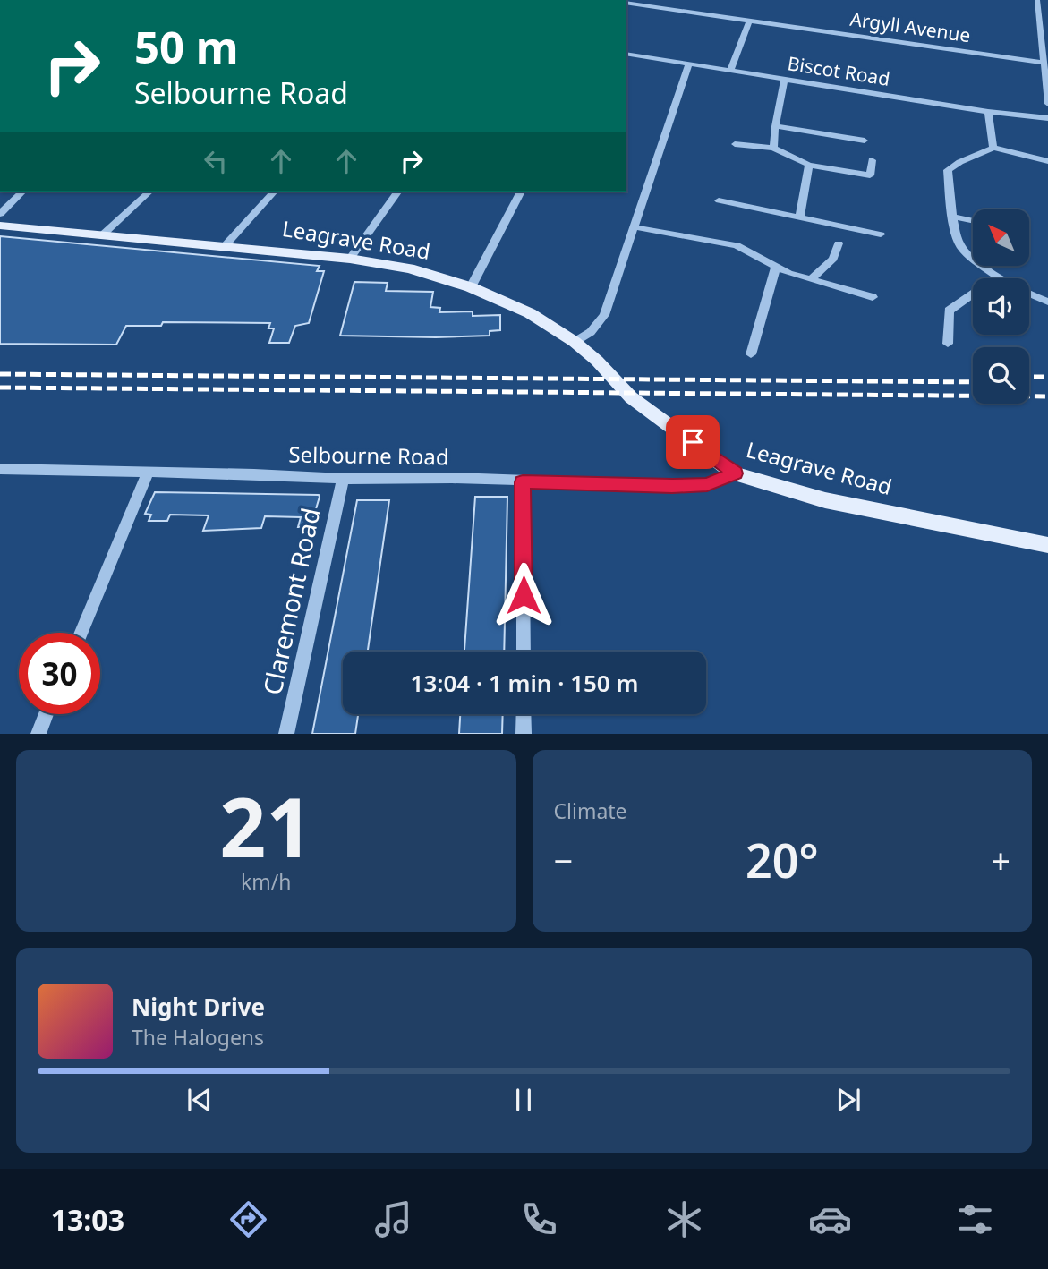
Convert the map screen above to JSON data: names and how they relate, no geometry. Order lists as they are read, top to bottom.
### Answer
{
  "streets": {
    "main road": ["Leagrave Road"],
    "street": [
      "Argyll Avenue",
      "Biscot Road",
      "Selbourne Road",
      "Claremont Road"
    ]
  },
  "crossings": [
    ["Leagrave Road", "Selbourne Road"],
    ["Selbourne Road", "Claremont Road"]
  ],
  "north": "top left",
  "page": {
    "turn": ["50 m", "Selbourne Road"],
    "limit": "30",
    "trip": "13:04 · 1 min · 150 m",
    "tile": [
      ["21", "km/h"],
      "Climate"
    ],
    "heat": ["−", "20°", "+"],
    "song": ["Night Drive", "The Halogens"],
    "tabs": "13:03"
  }
}
